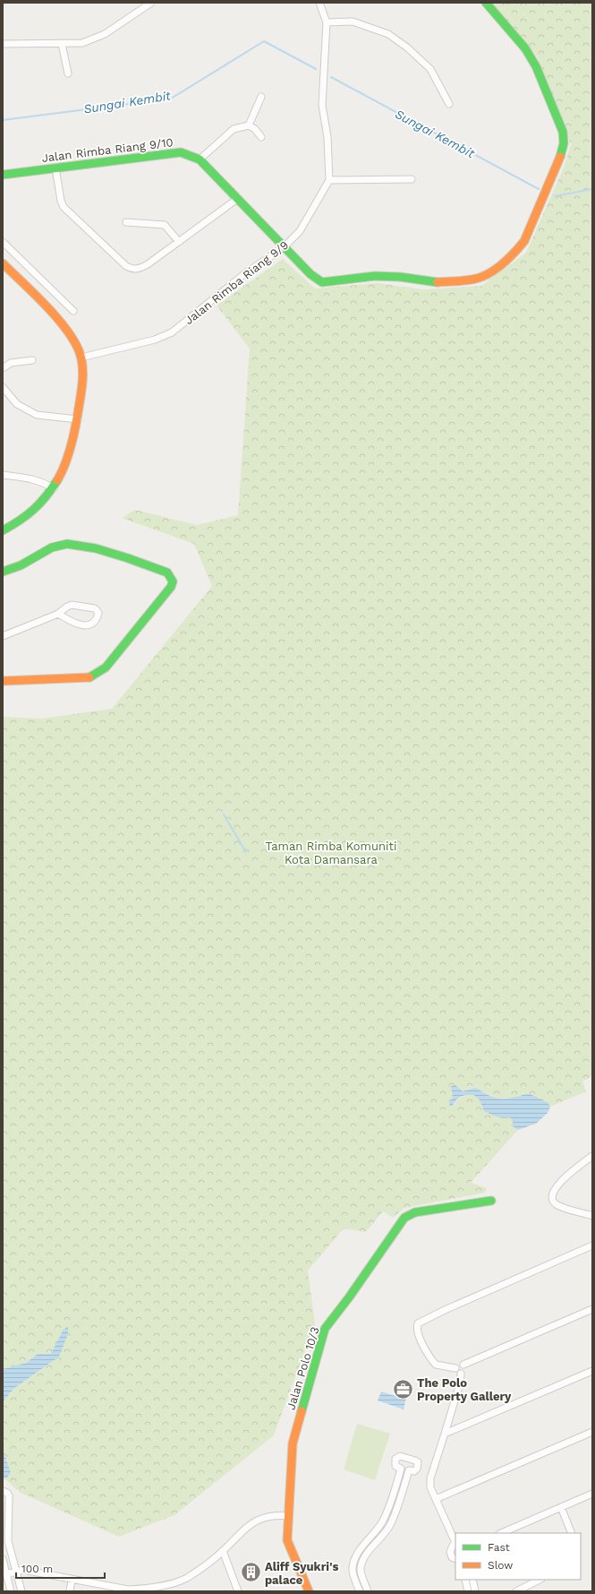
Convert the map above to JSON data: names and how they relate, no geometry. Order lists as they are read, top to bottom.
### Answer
{
  "streets": {
    "street": ["Jalan Rimba Riang 9/10", "Jalan Rimba Riang 9/9", "Jalan Polo 10/3"]
  },
  "crossings": [
    ["Jalan Rimba Riang 9/10", "Jalan Rimba Riang 9/9"]
  ],
  "water": ["Sungai Kembit"],
  "parks": ["Taman Rimba Komuniti Kota Damansara"],
  "places": {
    "office": ["The Polo Property Gallery"],
    "building": ["Aliff Syukri's palace"]
  },
  "legend": ["Fast", "Slow"],
  "scale_bar": "100 m"
}
